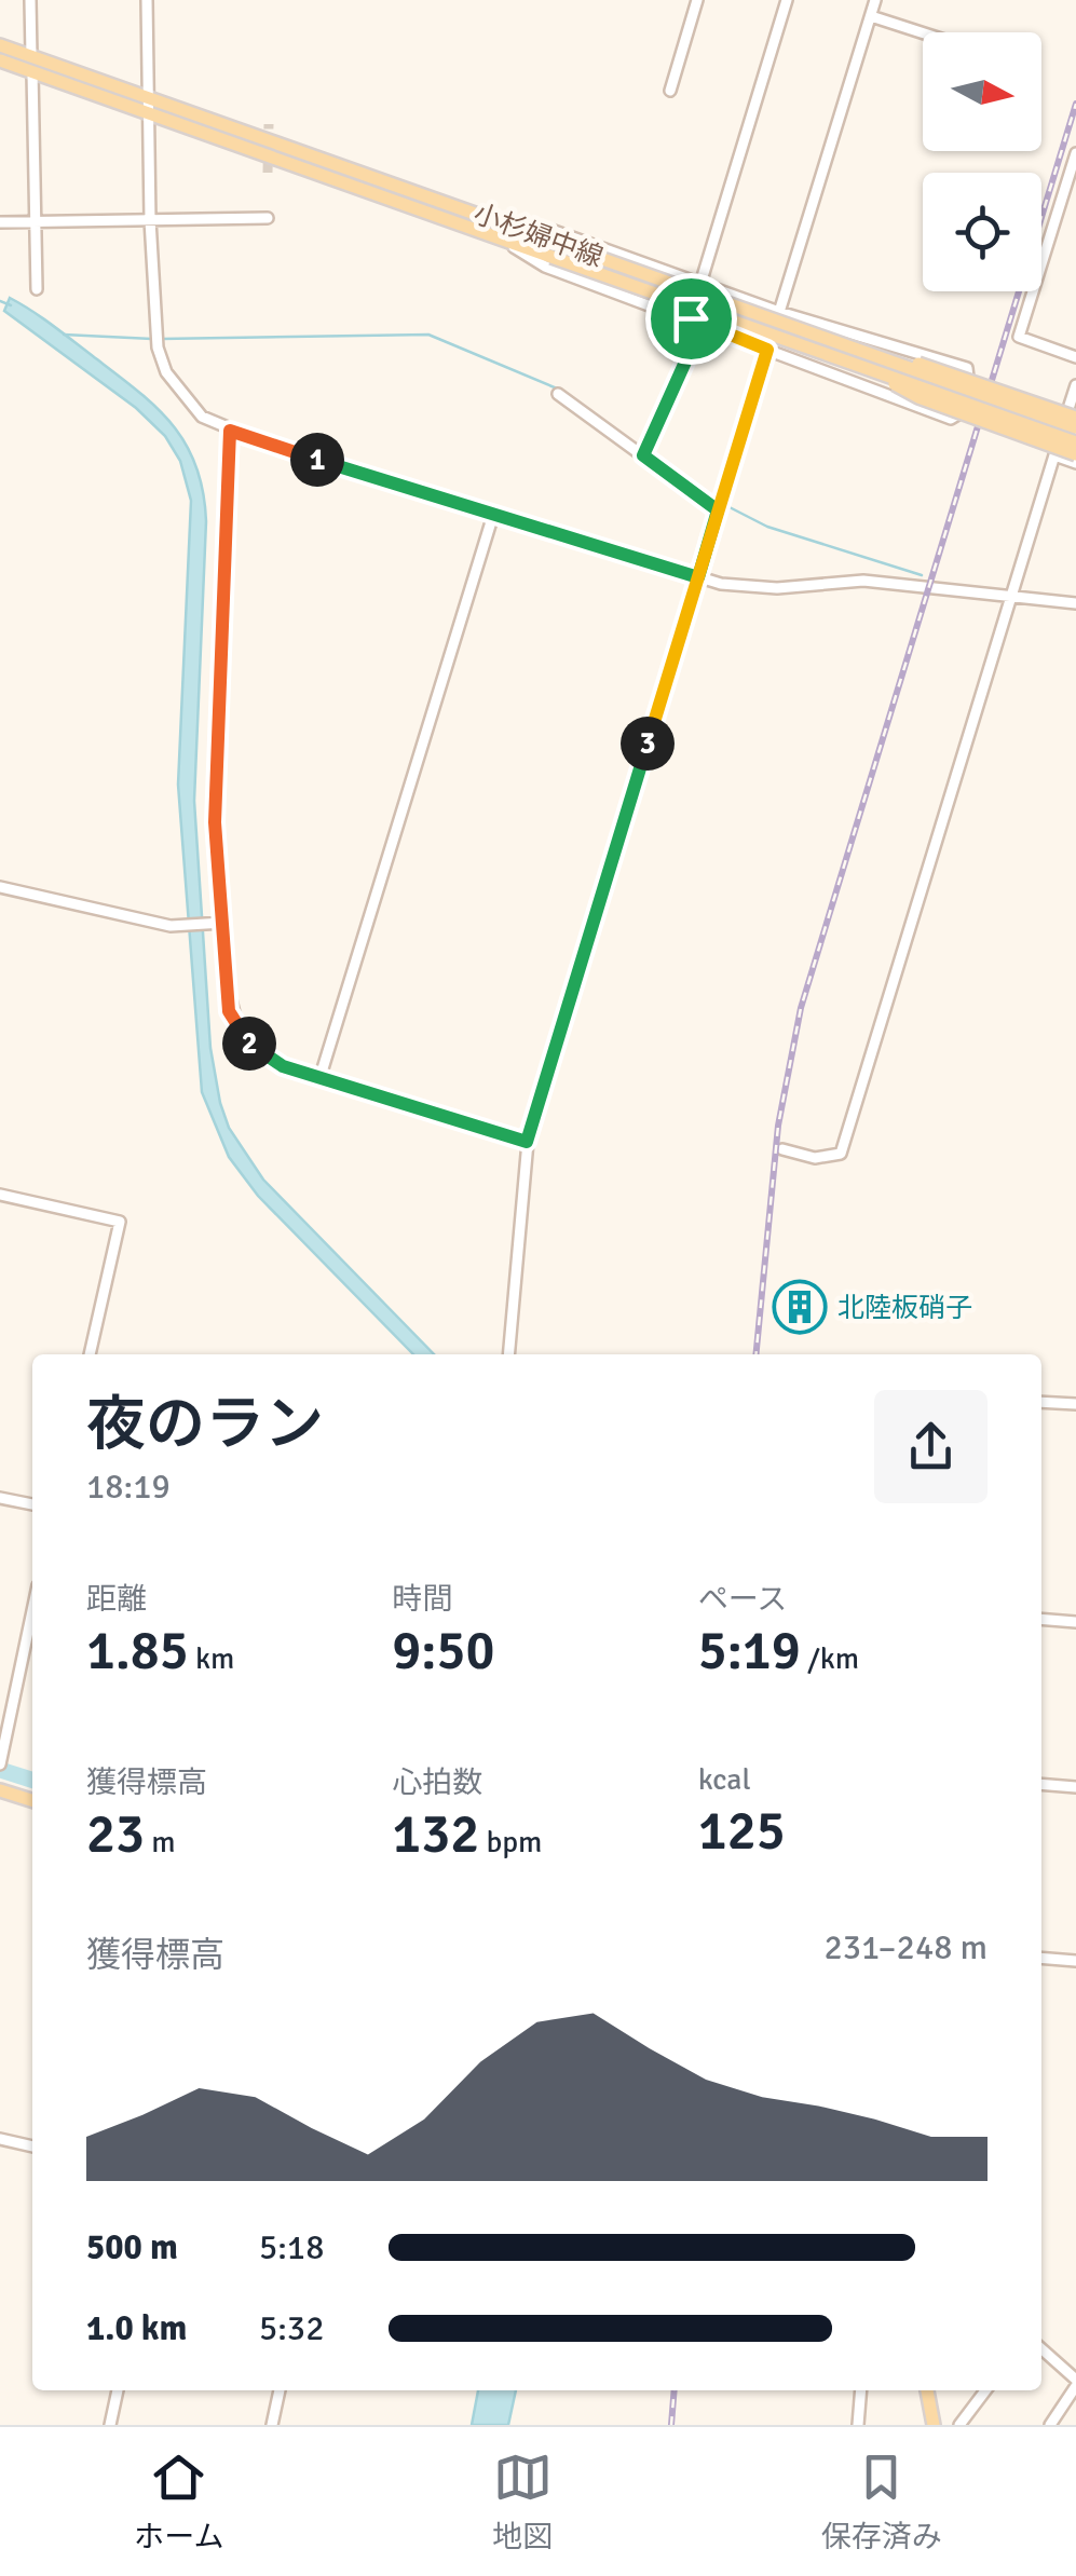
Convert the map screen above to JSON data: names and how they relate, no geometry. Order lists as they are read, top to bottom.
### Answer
{
  "streets": {
    "main road": ["小杉婦中線"]
  },
  "places": {
    "building": ["北陸板硝子"]
  },
  "north": "right",
  "page": {
    "pins": ["1", "3", "2"],
    "heading": ["夜のラン", "18:19"],
    "stats": [
      ["距離", "1.85 km"],
      ["時間", "9:50"],
      ["ペース", "5:19 /km"],
      ["獲得標高", "23 m"],
      ["心拍数", "132 bpm"],
      ["kcal", "125"]
    ],
    "chart": ["獲得標高", "231–248 m"],
    "list": [
      {
        "name": "500 m",
        "note": "5:18"
      },
      {
        "name": "1.0 km",
        "note": "5:32"
      }
    ],
    "tabs": ["ホーム", "地図", "保存済み"]
  }
}
